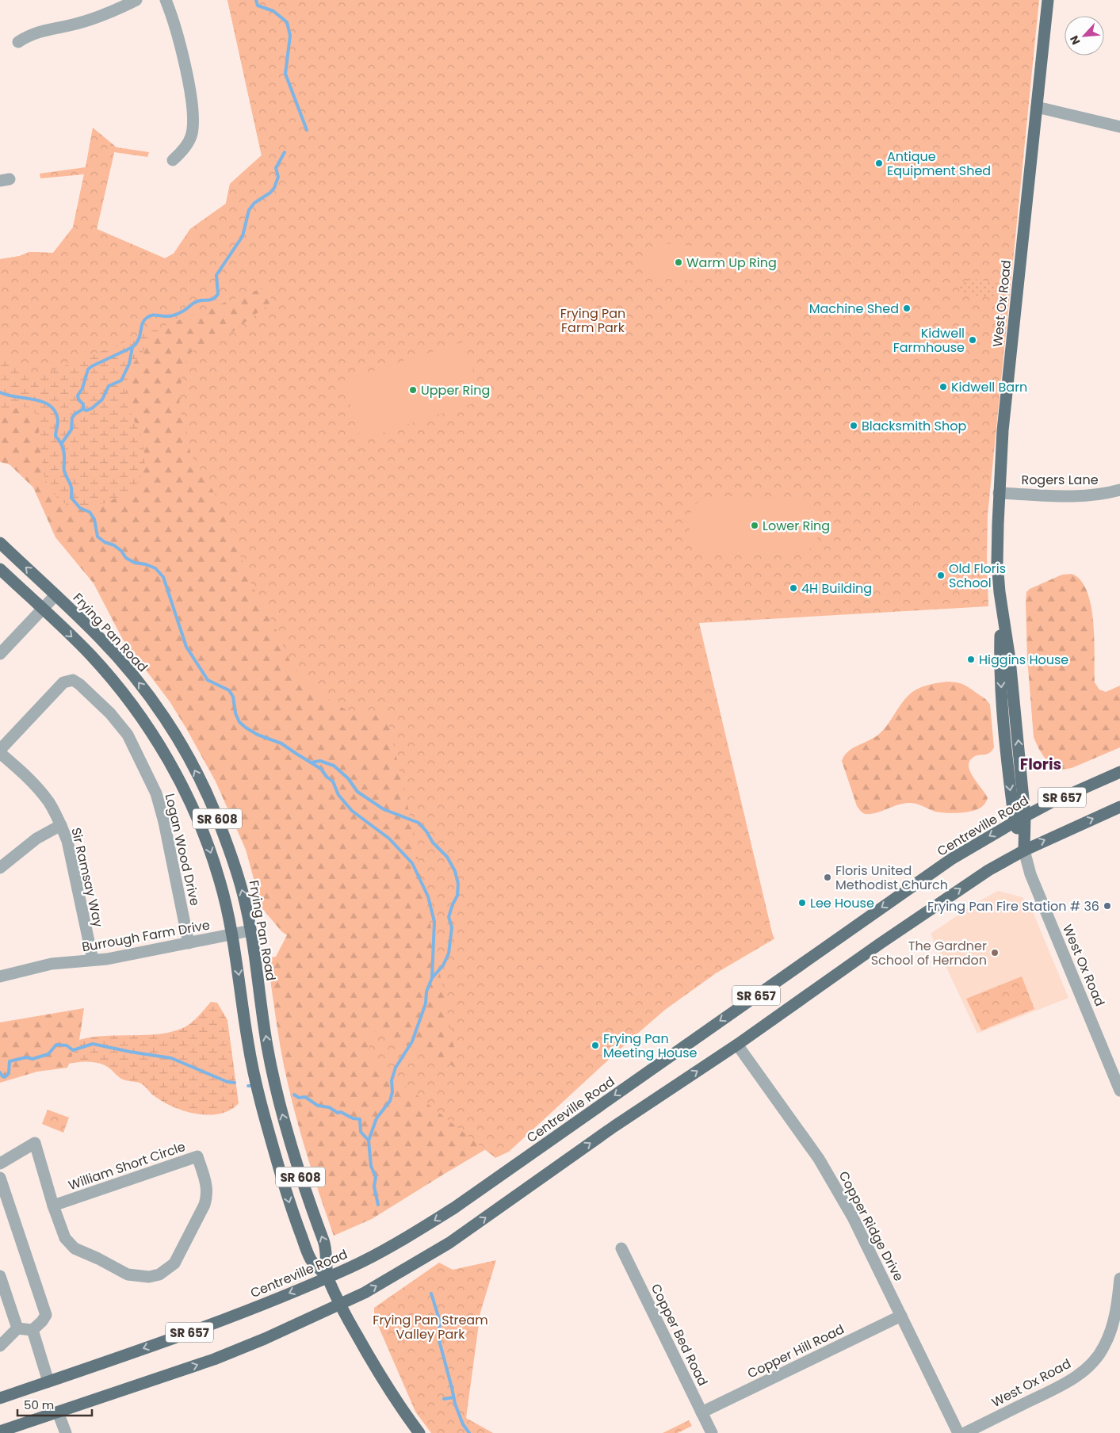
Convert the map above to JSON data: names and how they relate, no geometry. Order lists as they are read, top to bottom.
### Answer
{
  "streets": {
    "main road": [
      "West Ox Road",
      "Frying Pan Road",
      "SR 657",
      "SR 608",
      "Centreville Road"
    ],
    "street": [
      "Rogers Lane",
      "Logan Wood Drive",
      "Sir Ramsay Way",
      "Burrough Farm Drive",
      "William Short Circle",
      "Copper Ridge Drive",
      "Copper Bed Road",
      "Copper Hill Road"
    ]
  },
  "crossings": [
    ["West Ox Road", "Rogers Lane"],
    ["West Ox Road", "SR 657"],
    ["West Ox Road", "Centreville Road"],
    ["Frying Pan Road", "SR 657"],
    ["Frying Pan Road", "Centreville Road"],
    ["Frying Pan Road", "Burrough Farm Drive"],
    ["SR 657", "Copper Ridge Drive"],
    ["Logan Wood Drive", "Burrough Farm Drive"],
    ["Sir Ramsay Way", "Burrough Farm Drive"],
    ["Copper Ridge Drive", "Copper Hill Road"],
    ["Copper Bed Road", "Copper Hill Road"]
  ],
  "districts": ["Floris"],
  "parks": ["Frying Pan Farm Park", "Frying Pan Stream Valley Park"],
  "places": [
    "Antique Equipment Shed",
    "Warm Up Ring",
    "Machine Shed",
    "Kidwell Farmhouse",
    "Kidwell Barn",
    "Upper Ring",
    "Blacksmith Shop",
    "Lower Ring",
    "Old Floris School",
    "4H Building",
    "Higgins House",
    "Floris United Methodist Church",
    "Lee House",
    "Frying Pan Fire Station # 36",
    "The Gardner School of Herndon",
    "Frying Pan Meeting House"
  ],
  "scale_bar": "50 m",
  "north": "bottom left"
}
